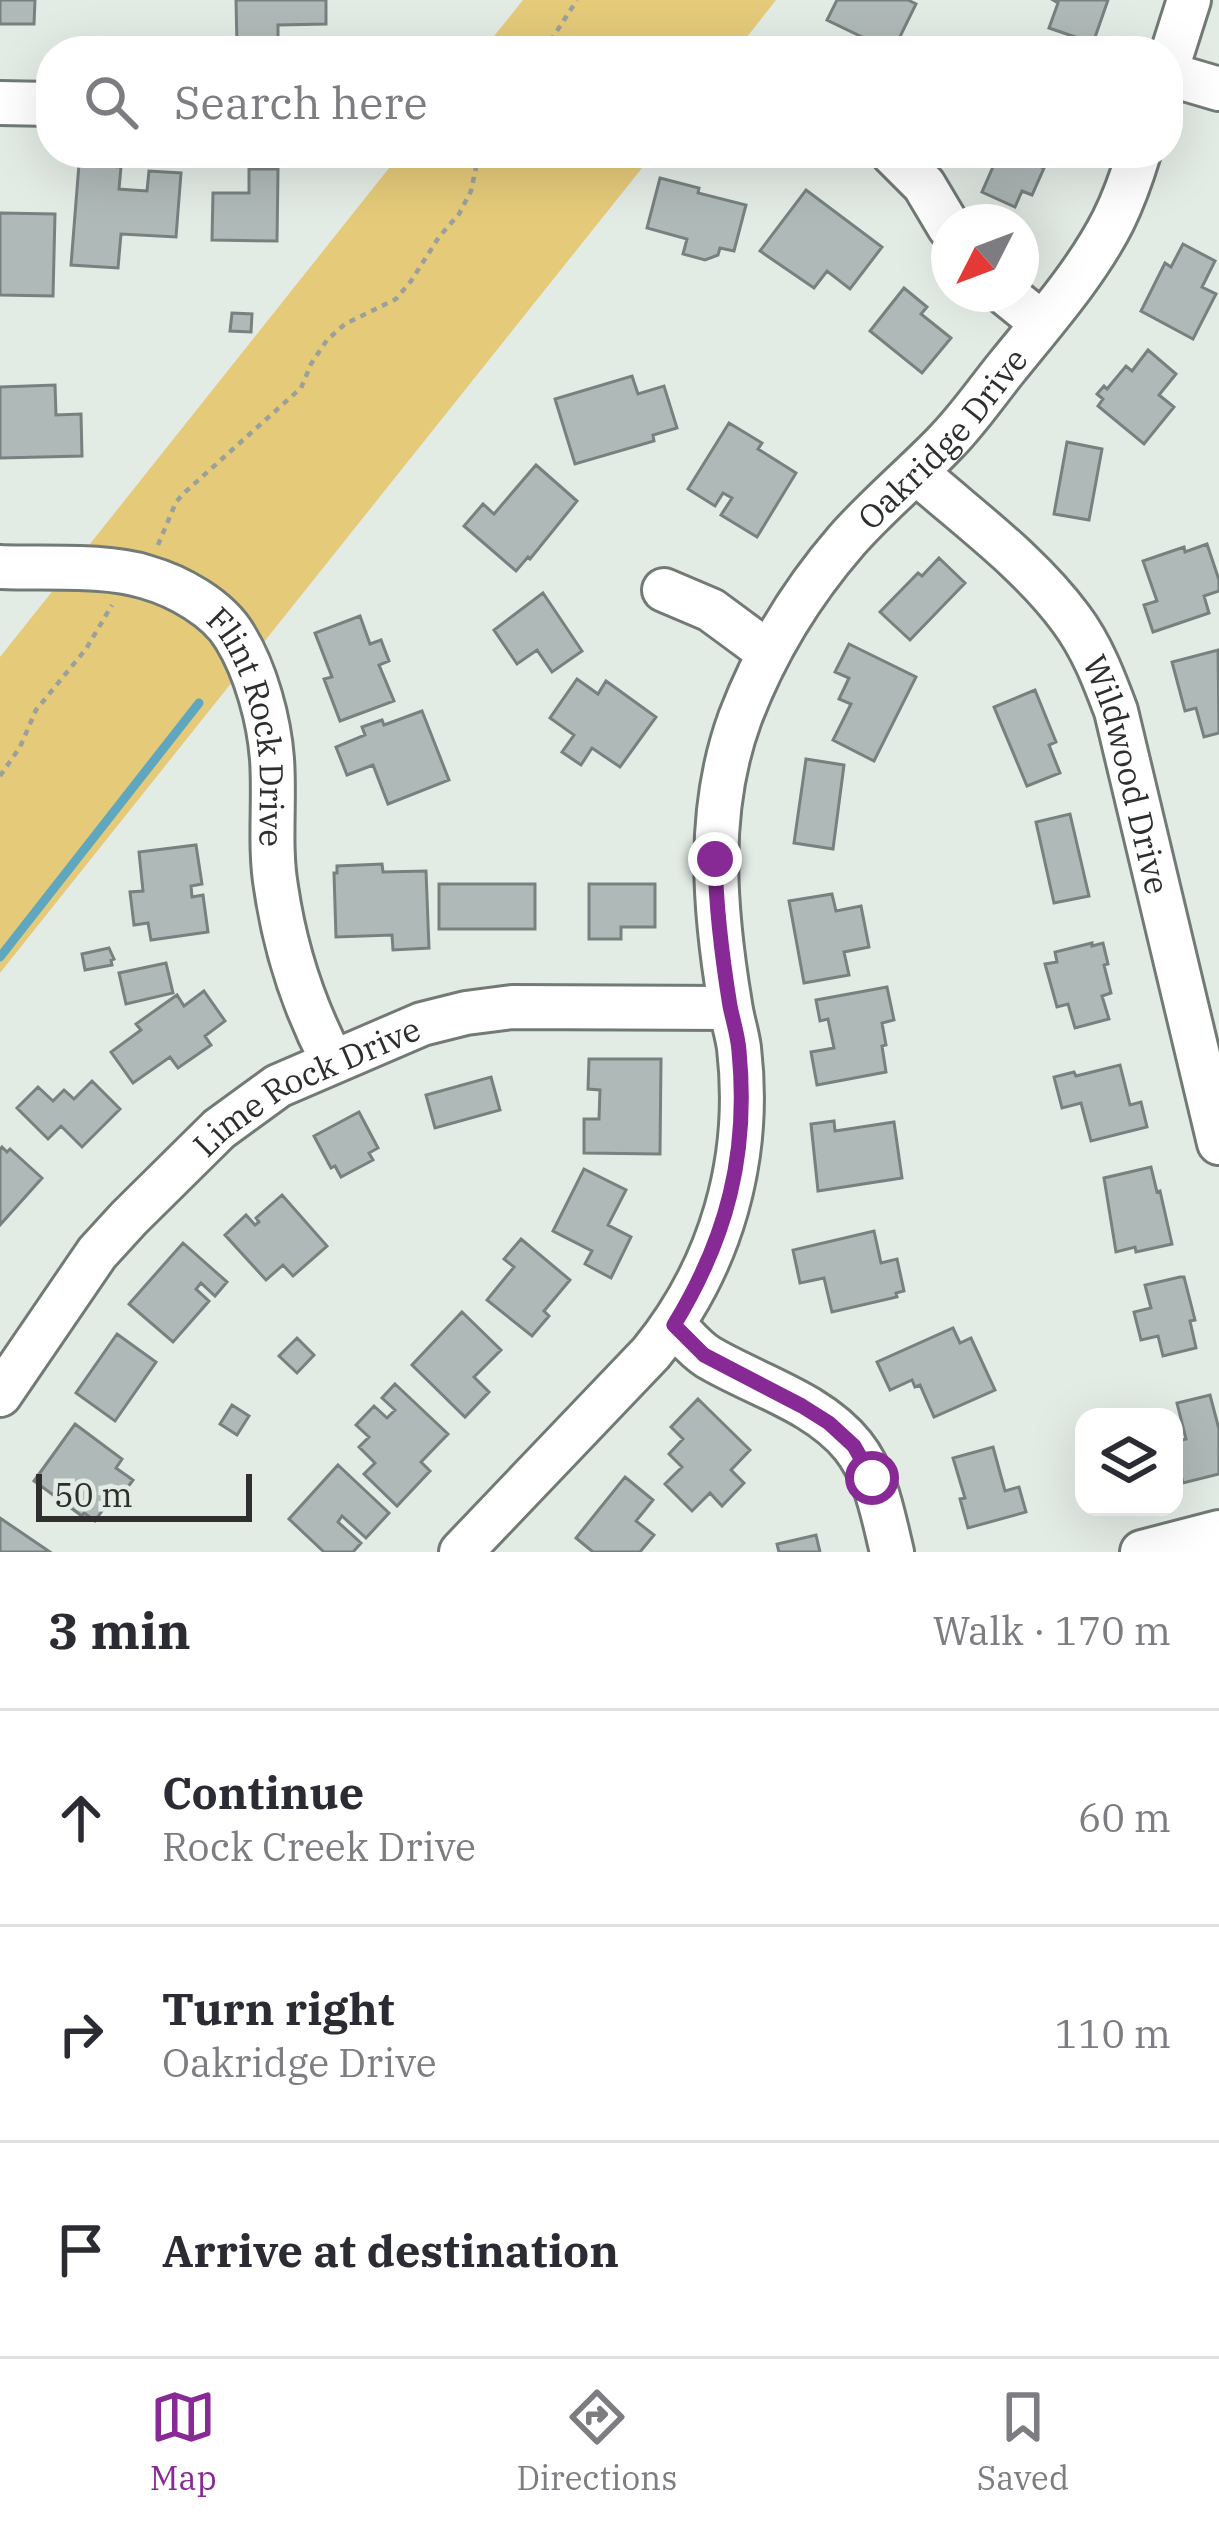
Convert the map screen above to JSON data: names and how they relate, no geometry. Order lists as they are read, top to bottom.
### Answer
{
  "streets": {
    "street": [
      "Oakridge Drive",
      "Flint Rock Drive",
      "Wildwood Drive",
      "Lime Rock Drive"
    ]
  },
  "crossings": [
    ["Oakridge Drive", "Wildwood Drive"],
    ["Oakridge Drive", "Lime Rock Drive"],
    ["Flint Rock Drive", "Lime Rock Drive"]
  ],
  "scale_bar": "50 m",
  "north": "bottom left",
  "page": {
    "search": "Search here",
    "scale": "50 m",
    "heading": ["3 min", "Walk · 170 m"],
    "list": [
      ["Continue", "Rock Creek Drive", "60 m"],
      ["Turn right", "Oakridge Drive", "110 m"],
      "Arrive at destination"
    ],
    "nav": ["Map", "Directions", "Saved"]
  }
}
